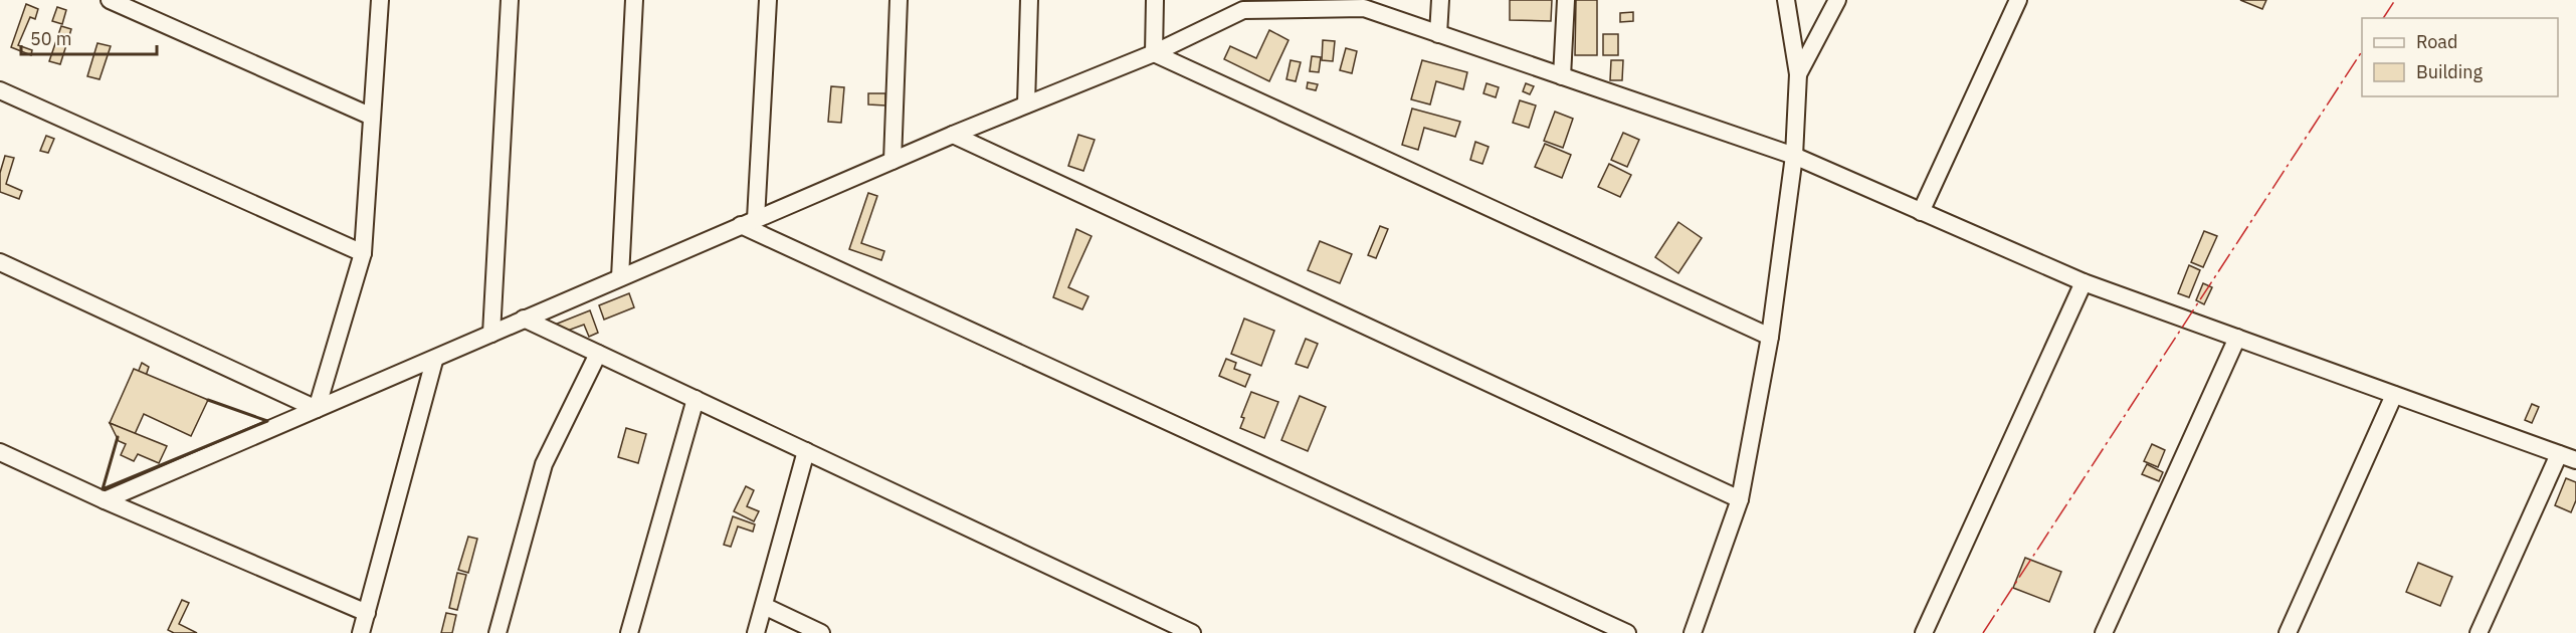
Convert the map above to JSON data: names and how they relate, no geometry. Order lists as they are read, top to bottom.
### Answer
{
  "legend": ["Road", "Building"],
  "scale_bar": "50 m"
}
